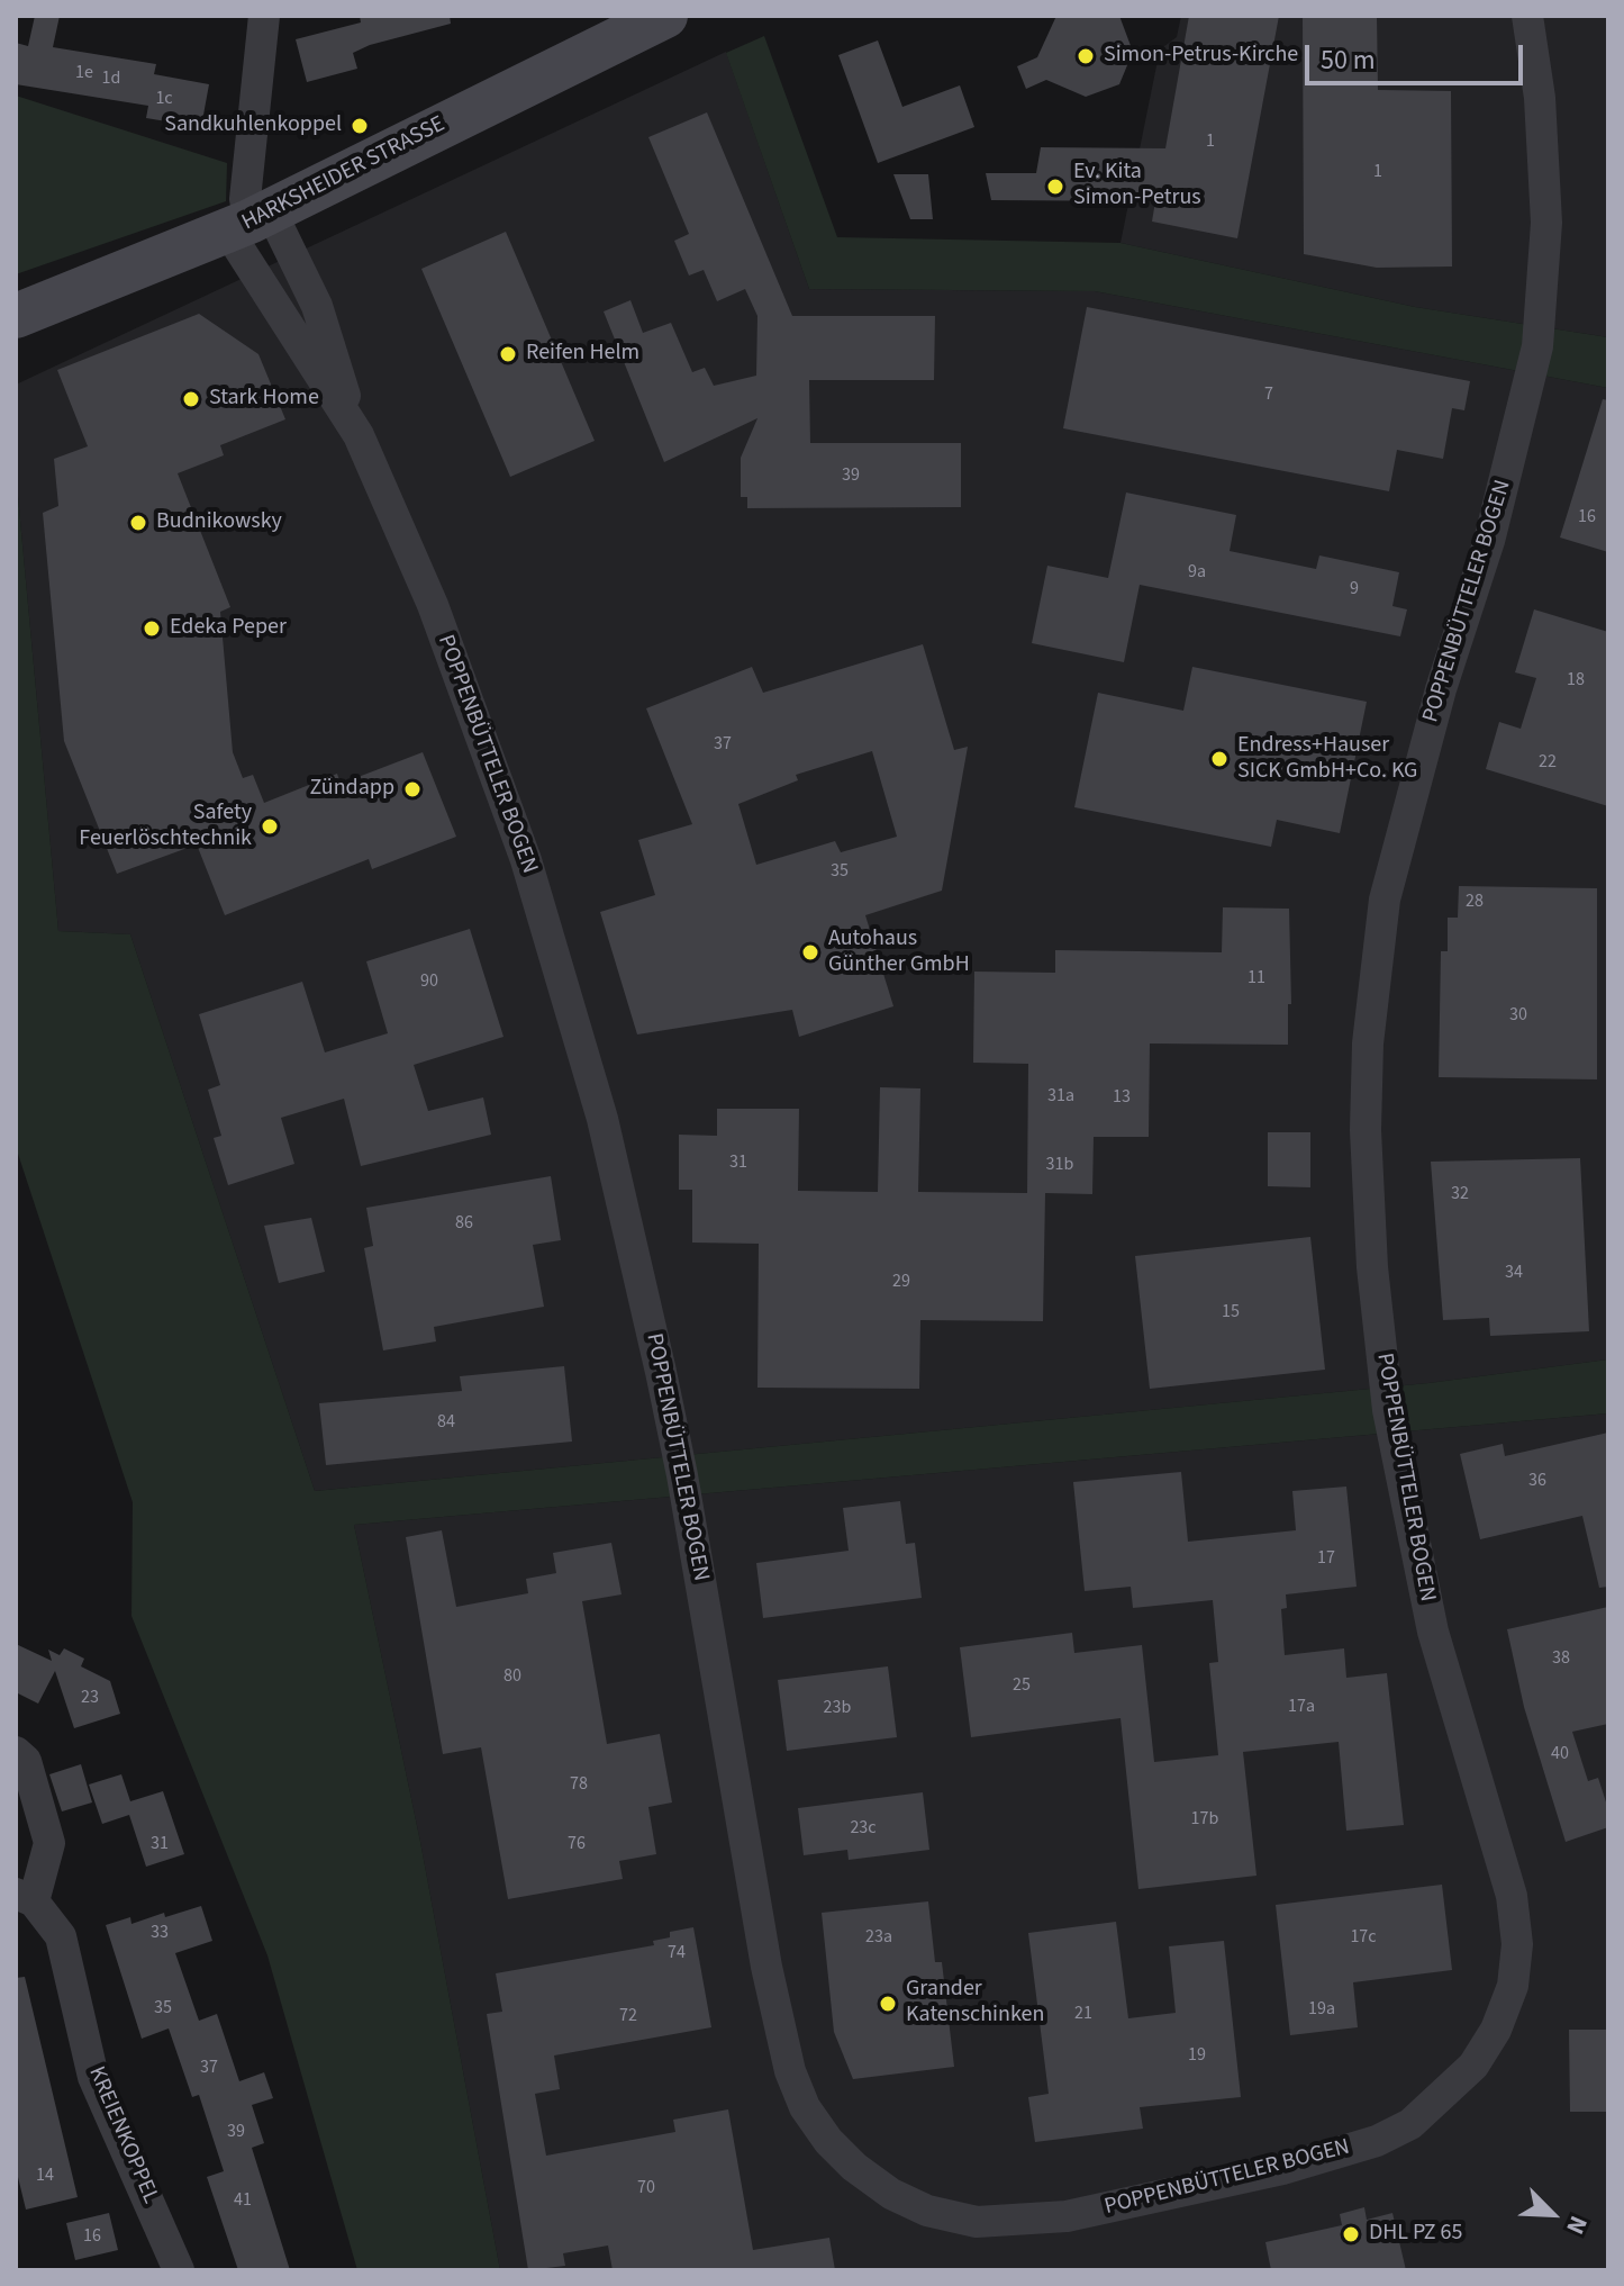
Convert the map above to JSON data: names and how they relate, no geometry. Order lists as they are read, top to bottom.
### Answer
{
  "streets": {
    "main road": ["HARKSHEIDER STRASSE"],
    "street": ["POPPENBÜTTELER BOGEN", "KREIENKOPPEL"]
  },
  "crossings": [
    ["HARKSHEIDER STRASSE", "POPPENBÜTTELER BOGEN"]
  ],
  "places": [
    "Simon-Petrus-Kirche",
    "Sandkuhlenkoppel",
    "Ev. Kita Simon-Petrus",
    "Reifen Helm",
    "Stark Home",
    "Budnikowsky",
    "Edeka Peper",
    "Endress+Hauser SICK GmbH+Co. KG",
    "Zündapp",
    "Safety Feuerlöschtechnik",
    "Autohaus Günther GmbH",
    "Grander Katenschinken",
    "DHL PZ 65"
  ],
  "house_numbers": [
    "1e",
    "1d",
    "1c",
    "1",
    "1",
    "7",
    "39",
    "16",
    "9a",
    "9",
    "18",
    "37",
    "22",
    "35",
    "28",
    "11",
    "90",
    "30",
    "31a",
    "13",
    "31",
    "31b",
    "32",
    "86",
    "34",
    "29",
    "15",
    "84",
    "36",
    "17",
    "38",
    "80",
    "25",
    "23",
    "17a",
    "23b",
    "40",
    "78",
    "17b",
    "23c",
    "31",
    "76",
    "33",
    "23a",
    "17c",
    "74",
    "35",
    "19a",
    "21",
    "72",
    "19",
    "37",
    "39",
    "14",
    "70",
    "41",
    "16"
  ],
  "scale_bar": "50 m",
  "north": "bottom right"
}
